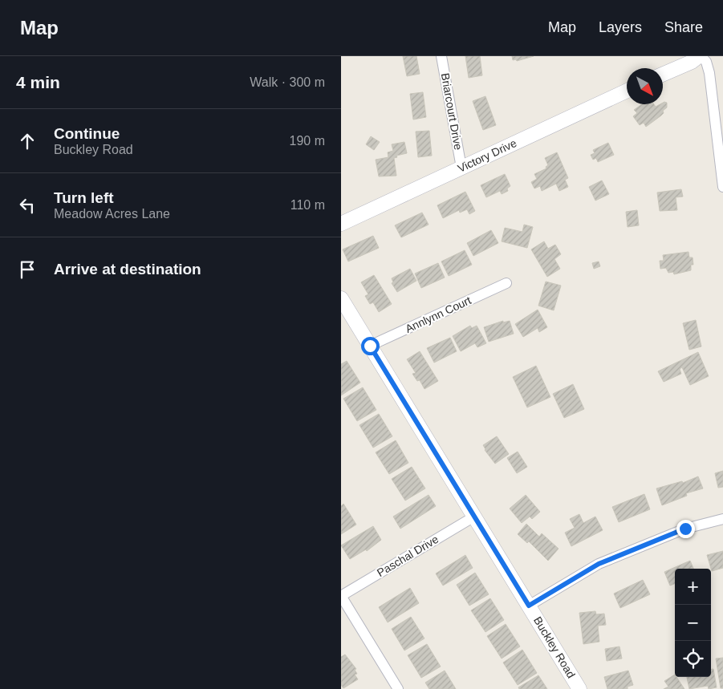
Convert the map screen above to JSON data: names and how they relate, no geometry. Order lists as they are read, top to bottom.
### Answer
{
  "streets": {
    "street": [
      "Briarcourt Drive",
      "Victory Drive",
      "Annlynn Court",
      "Paschal Drive",
      "Buckley Road"
    ]
  },
  "crossings": [
    ["Briarcourt Drive", "Victory Drive"],
    ["Annlynn Court", "Buckley Road"],
    ["Paschal Drive", "Buckley Road"]
  ],
  "north": "bottom right",
  "page": {
    "header": "Map",
    "nav": ["Map", "Layers", "Share"],
    "heading": ["4 min", "Walk · 300 m"],
    "list": [
      ["Continue", "Buckley Road", "190 m"],
      ["Turn left", "Meadow Acres Lane", "110 m"],
      "Arrive at destination"
    ],
    "map_buttons": ["+", "−"]
  }
}
